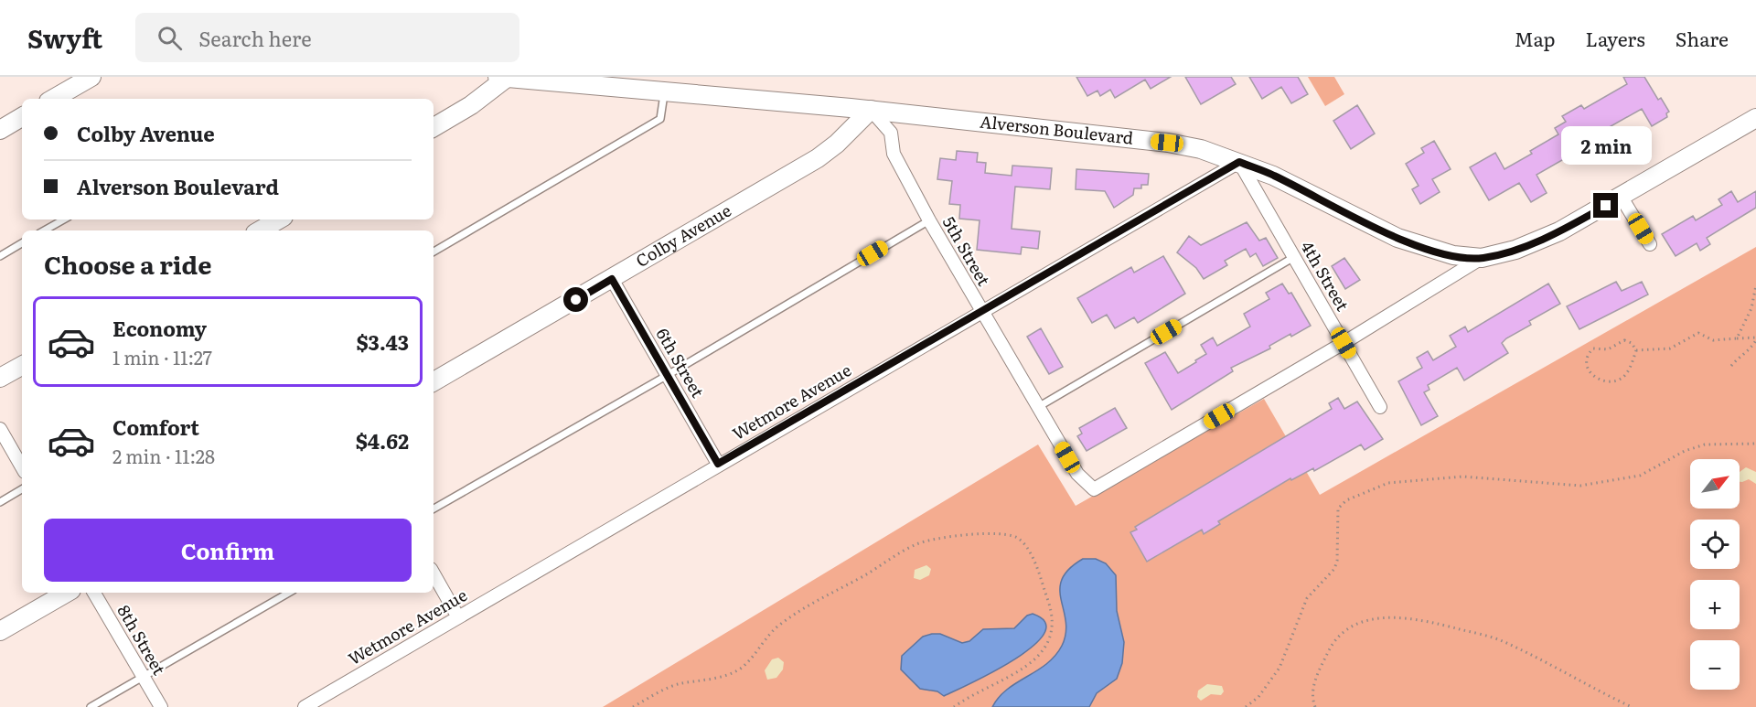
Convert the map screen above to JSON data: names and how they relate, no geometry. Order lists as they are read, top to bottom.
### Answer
{
  "streets": {
    "main road": ["Alverson Boulevard", "Colby Avenue"],
    "street": [
      "5th Street",
      "4th Street",
      "6th Street",
      "Wetmore Avenue",
      "8th Street"
    ]
  },
  "crossings": [
    ["Alverson Boulevard", "Colby Avenue"],
    ["Alverson Boulevard", "5th Street"],
    ["Alverson Boulevard", "4th Street"],
    ["Alverson Boulevard", "Wetmore Avenue"],
    ["Colby Avenue", "5th Street"],
    ["Colby Avenue", "6th Street"],
    ["5th Street", "4th Street"],
    ["5th Street", "Wetmore Avenue"],
    ["4th Street", "Wetmore Avenue"],
    ["6th Street", "Wetmore Avenue"]
  ],
  "north": "top right",
  "page": {
    "header": "Swyft",
    "search": "Search here",
    "nav": ["Map", "Layers", "Share"],
    "banner": ["Colby Avenue", "Alverson Boulevard"],
    "bubble": "2 min",
    "heading": "Choose a ride",
    "list": [
      {
        "name": "Economy",
        "note": "1 min · 11:27",
        "value": "$3.43"
      },
      {
        "name": "Comfort",
        "note": "2 min · 11:28",
        "value": "$4.62"
      }
    ],
    "map_buttons": ["+", "−"],
    "buttons": "Confirm"
  }
}
